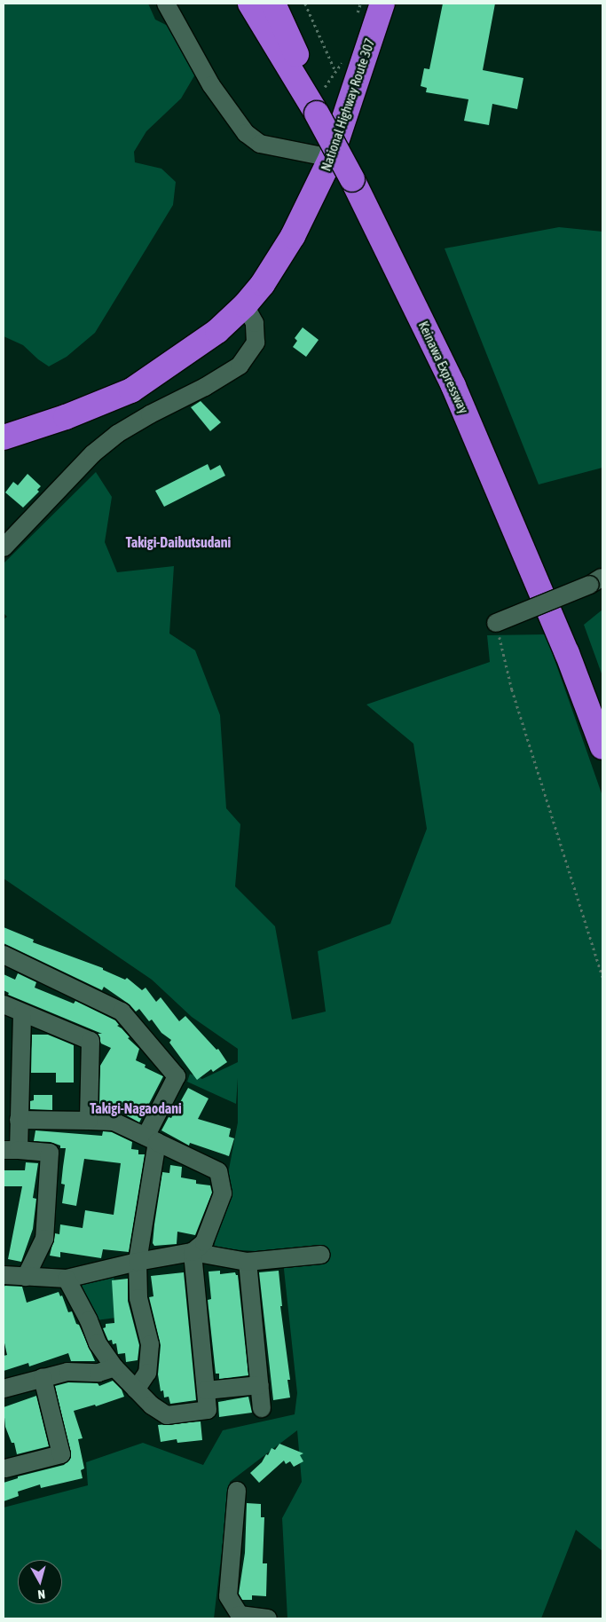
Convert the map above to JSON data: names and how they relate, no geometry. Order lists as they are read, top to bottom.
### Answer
{
  "streets": {
    "highway": ["National Highway Route 307", "Keinawa Expressway"]
  },
  "districts": ["Takigi-Daibutsudani", "Takigi-Nagaodani"],
  "north": "bottom"
}
